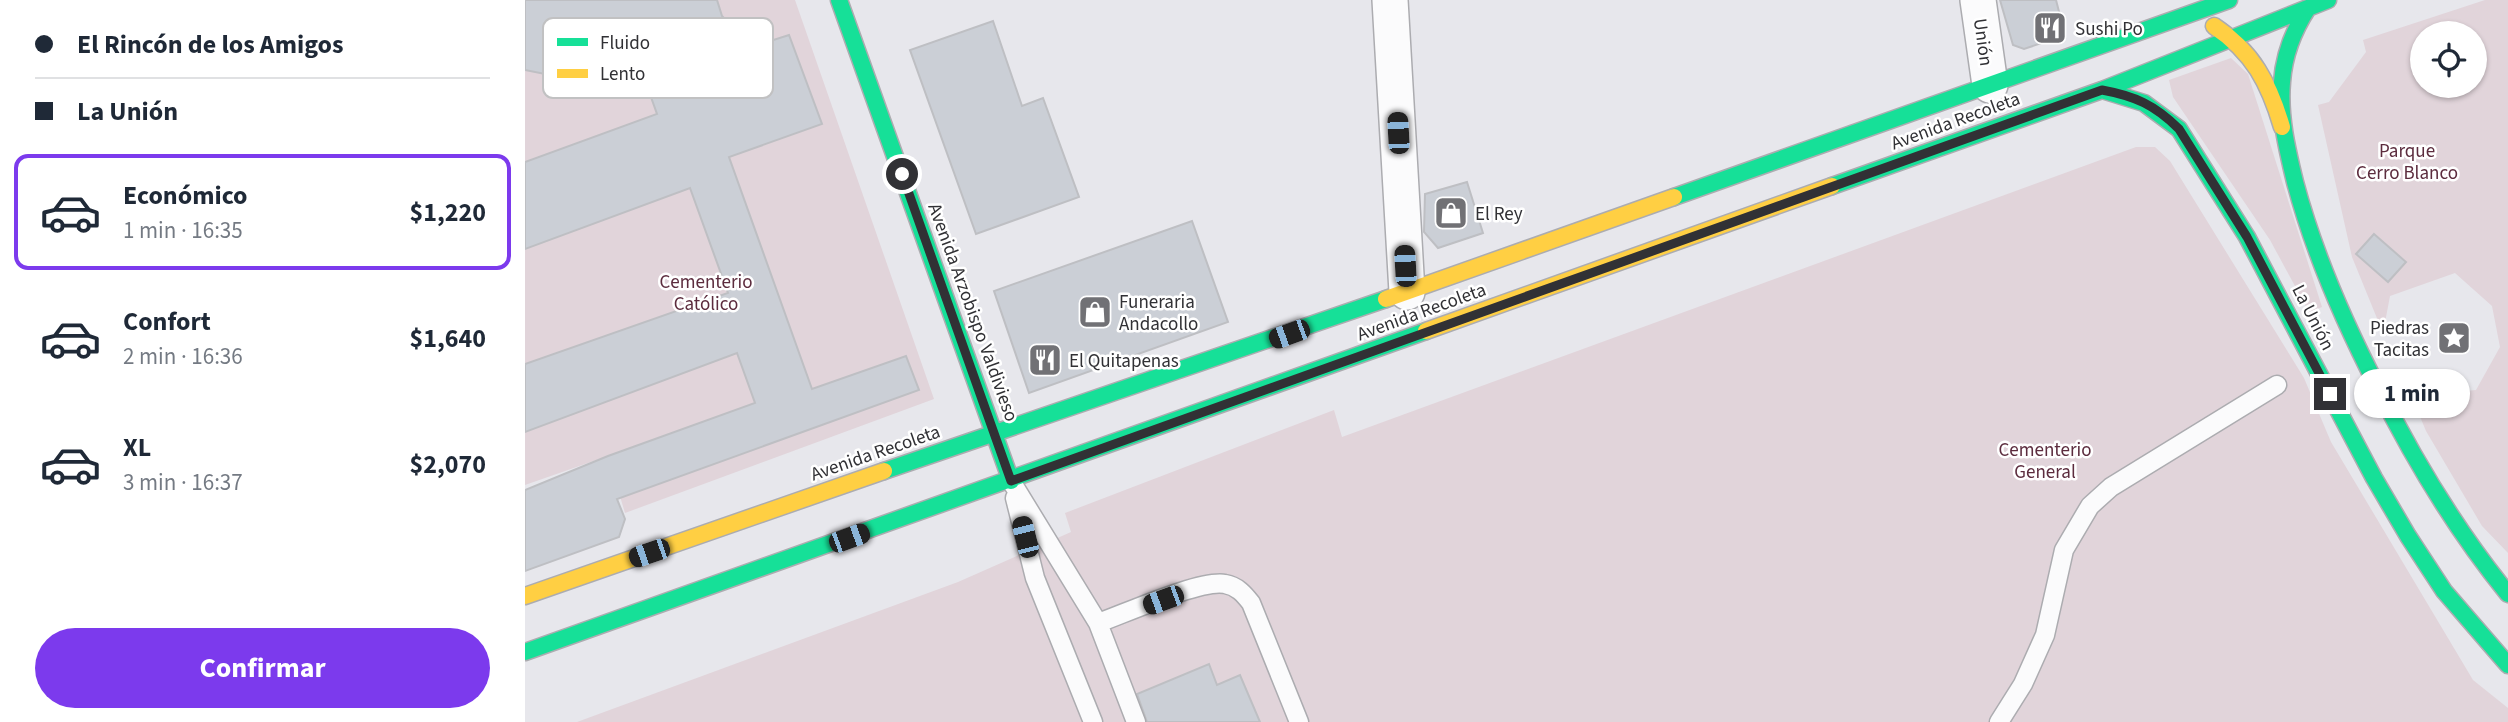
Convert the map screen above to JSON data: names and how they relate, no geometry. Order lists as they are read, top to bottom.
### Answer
{
  "streets": {
    "main road": ["Avenida Recoleta", "Avenida Arzobispo Valdivieso", "La Unión"],
    "street": ["Unión"]
  },
  "crossings": [
    ["Unión", "Avenida Recoleta"],
    ["Avenida Recoleta", "Avenida Arzobispo Valdivieso"],
    ["Avenida Recoleta", "La Unión"]
  ],
  "parks": ["Parque Cerro Blanco", "Cementerio Católico", "Cementerio General"],
  "places": {
    "restaurant": ["Sushi Po", "El Quitapenas"],
    "shop": ["El Rey", "Funeraria Andacollo"],
    "place": ["Piedras Tacitas"]
  },
  "legend": ["Fluido", "Lento"],
  "page": {
    "banner": ["El Rincón de los Amigos", "La Unión"],
    "list": [
      {
        "name": "Económico",
        "note": "1 min · 16:35",
        "value": "$1,220"
      },
      {
        "name": "Confort",
        "note": "2 min · 16:36",
        "value": "$1,640"
      },
      {
        "name": "XL",
        "note": "3 min · 16:37",
        "value": "$2,070"
      }
    ],
    "bubble": "1 min",
    "buttons": "Confirmar"
  }
}
